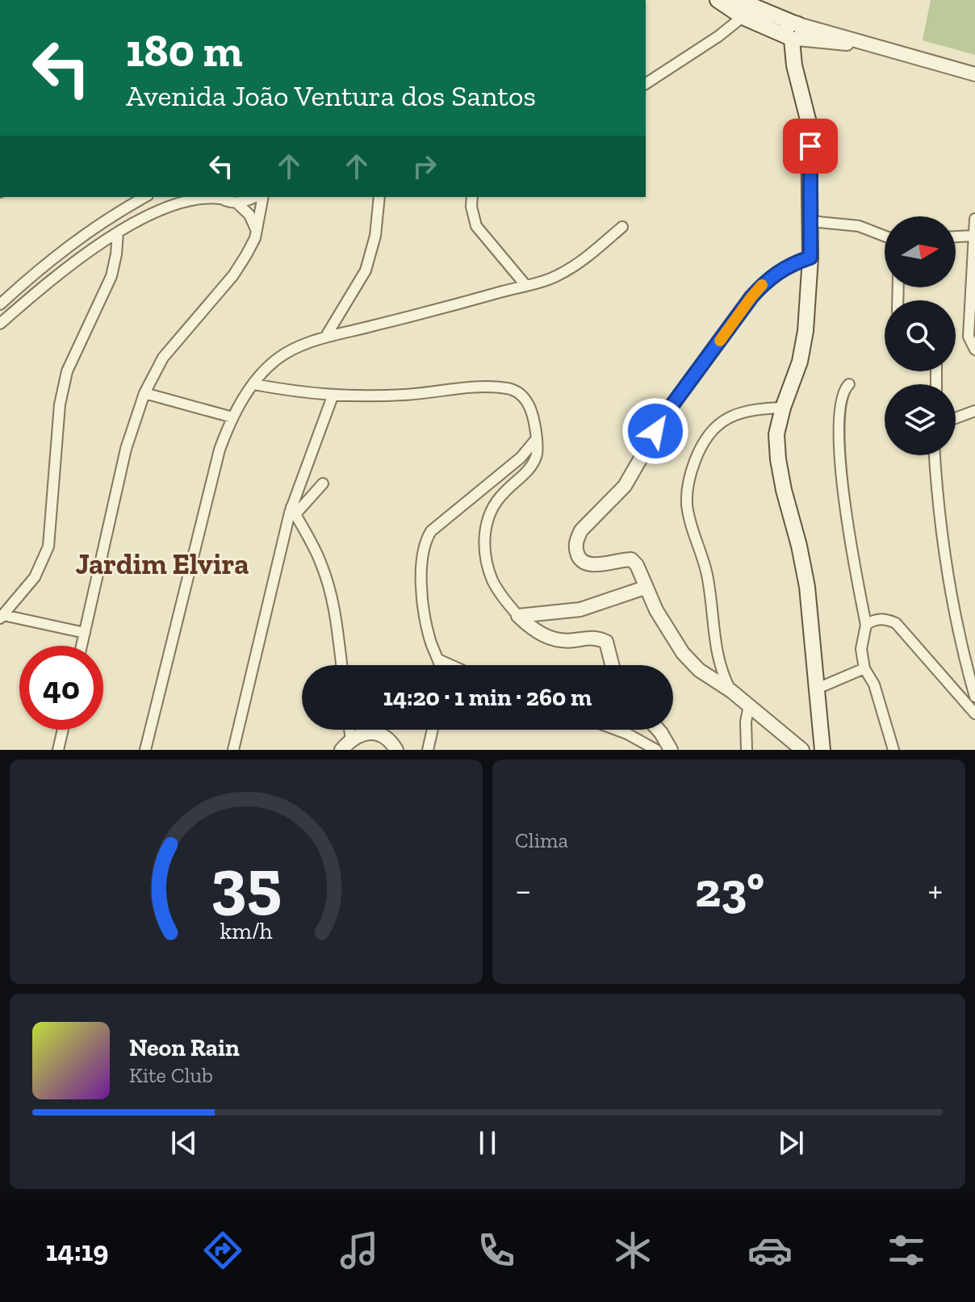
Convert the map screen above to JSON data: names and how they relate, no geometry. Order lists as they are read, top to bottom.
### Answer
{
  "districts": ["Jardim Elvira"],
  "north": "right",
  "page": {
    "turn": ["180 m", "Avenida João Ventura dos Santos"],
    "limit": "40",
    "trip": "14:20 · 1 min · 260 m",
    "tile": "Clima",
    "heat": ["−", "23°", "+"],
    "song": ["Neon Rain", "Kite Club"],
    "tabs": "14:19",
    "gauge": ["35", "km/h"]
  }
}
